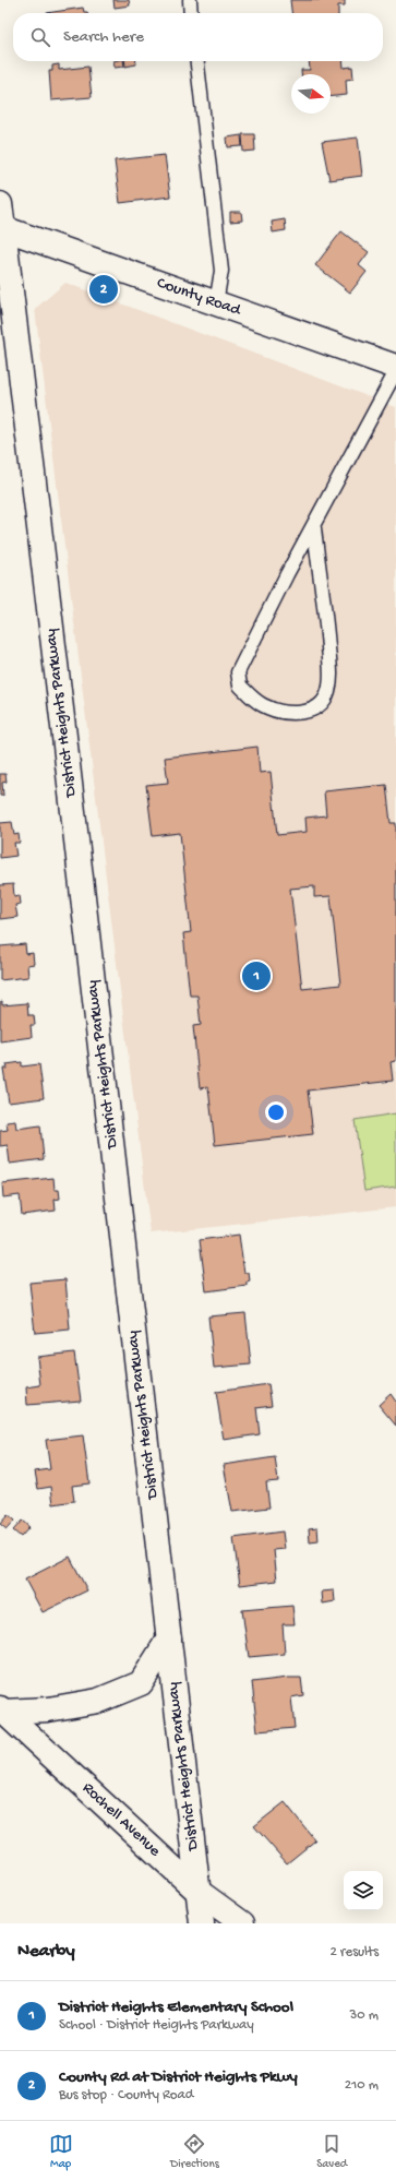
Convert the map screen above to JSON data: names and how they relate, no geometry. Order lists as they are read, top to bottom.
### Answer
{
  "streets": {
    "street": ["County Road", "District Heights Parkway", "Rochell Avenue"]
  },
  "crossings": [
    ["County Road", "District Heights Parkway"],
    ["District Heights Parkway", "Rochell Avenue"]
  ],
  "north": "right",
  "page": {
    "search": "Search here",
    "pins": ["2", "1"],
    "heading": ["Nearby", "2 results"],
    "list": [
      {
        "mark": "1",
        "name": "District Heights Elementary School",
        "note": "School · District Heights Parkway",
        "value": "30 m"
      },
      {
        "mark": "2",
        "name": "County Rd at District Heights Pkwy",
        "note": "Bus stop · County Road",
        "value": "210 m"
      }
    ],
    "nav": ["Map", "Directions", "Saved"]
  }
}
